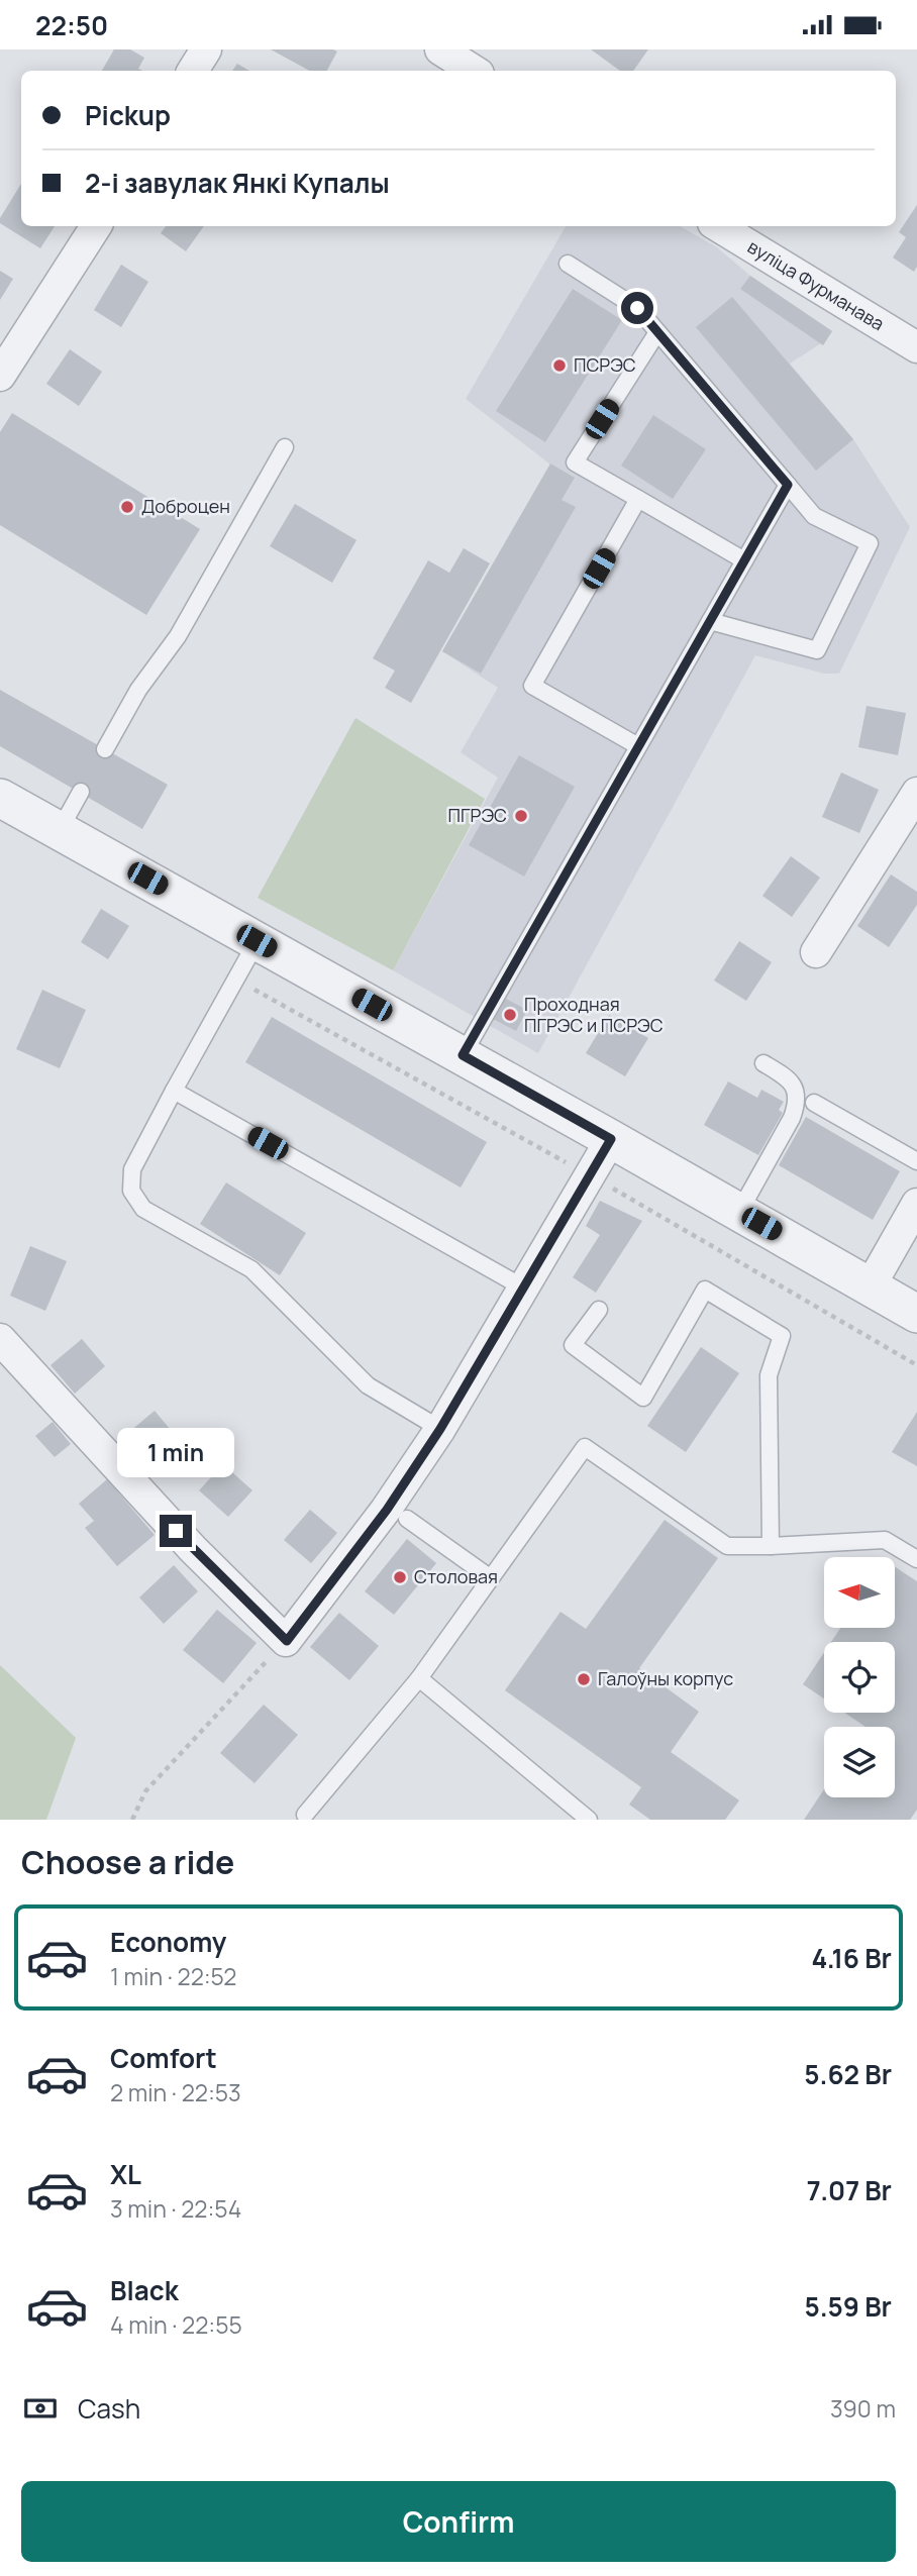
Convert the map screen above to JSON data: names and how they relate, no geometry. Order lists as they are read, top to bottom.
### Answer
{
  "streets": {
    "street": ["вуліца Фурманава"]
  },
  "places": [
    "ПСРЭС",
    "Доброцен",
    "ПГРЭС",
    "Проходная ПГРЭС и ПСРЭС",
    "Столовая",
    "Галоўны корпус"
  ],
  "north": "left",
  "page": {
    "status": "22:50",
    "banner": ["Pickup", "2-і завулак Янкі Купалы"],
    "bubble": "1 min",
    "heading": "Choose a ride",
    "list": [
      {
        "name": "Economy",
        "note": "1 min · 22:52",
        "value": "4.16 Br"
      },
      {
        "name": "Comfort",
        "note": "2 min · 22:53",
        "value": "5.62 Br"
      },
      {
        "name": "XL",
        "note": "3 min · 22:54",
        "value": "7.07 Br"
      },
      {
        "name": "Black",
        "note": "4 min · 22:55",
        "value": "5.59 Br"
      }
    ],
    "pay": ["Cash", "390 m"],
    "buttons": "Confirm"
  }
}
